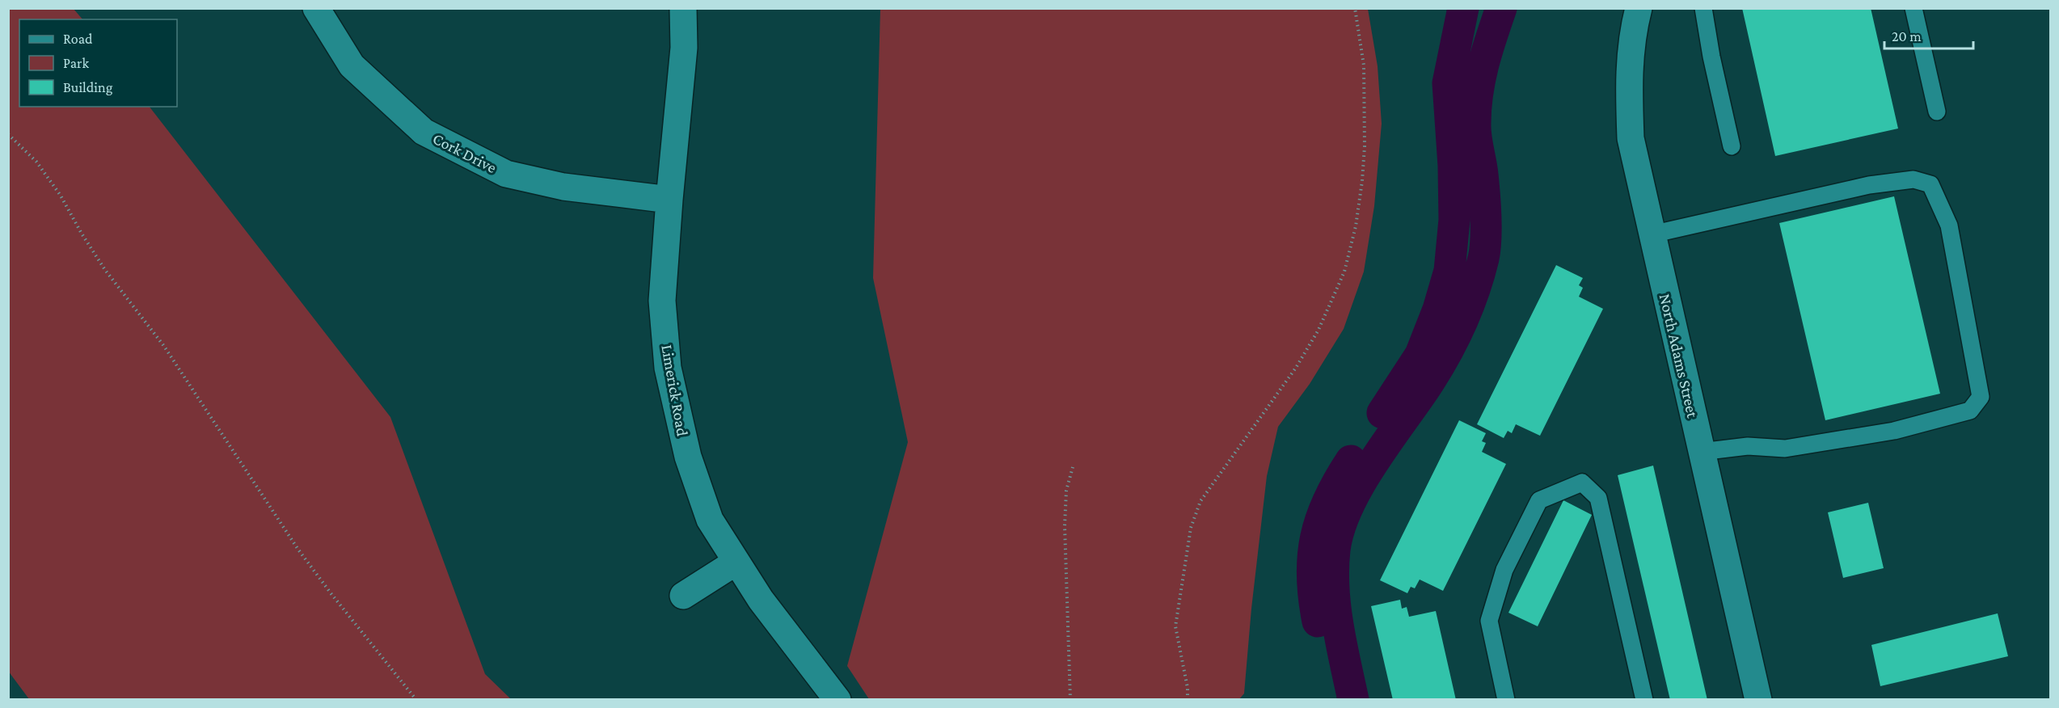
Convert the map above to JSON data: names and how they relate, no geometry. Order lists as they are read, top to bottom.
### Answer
{
  "streets": {
    "street": ["Cork Drive", "North Adams Street", "Limerick Road"]
  },
  "crossings": [
    ["Cork Drive", "Limerick Road"]
  ],
  "legend": ["Road", "Park", "Building"],
  "scale_bar": "20 m"
}
